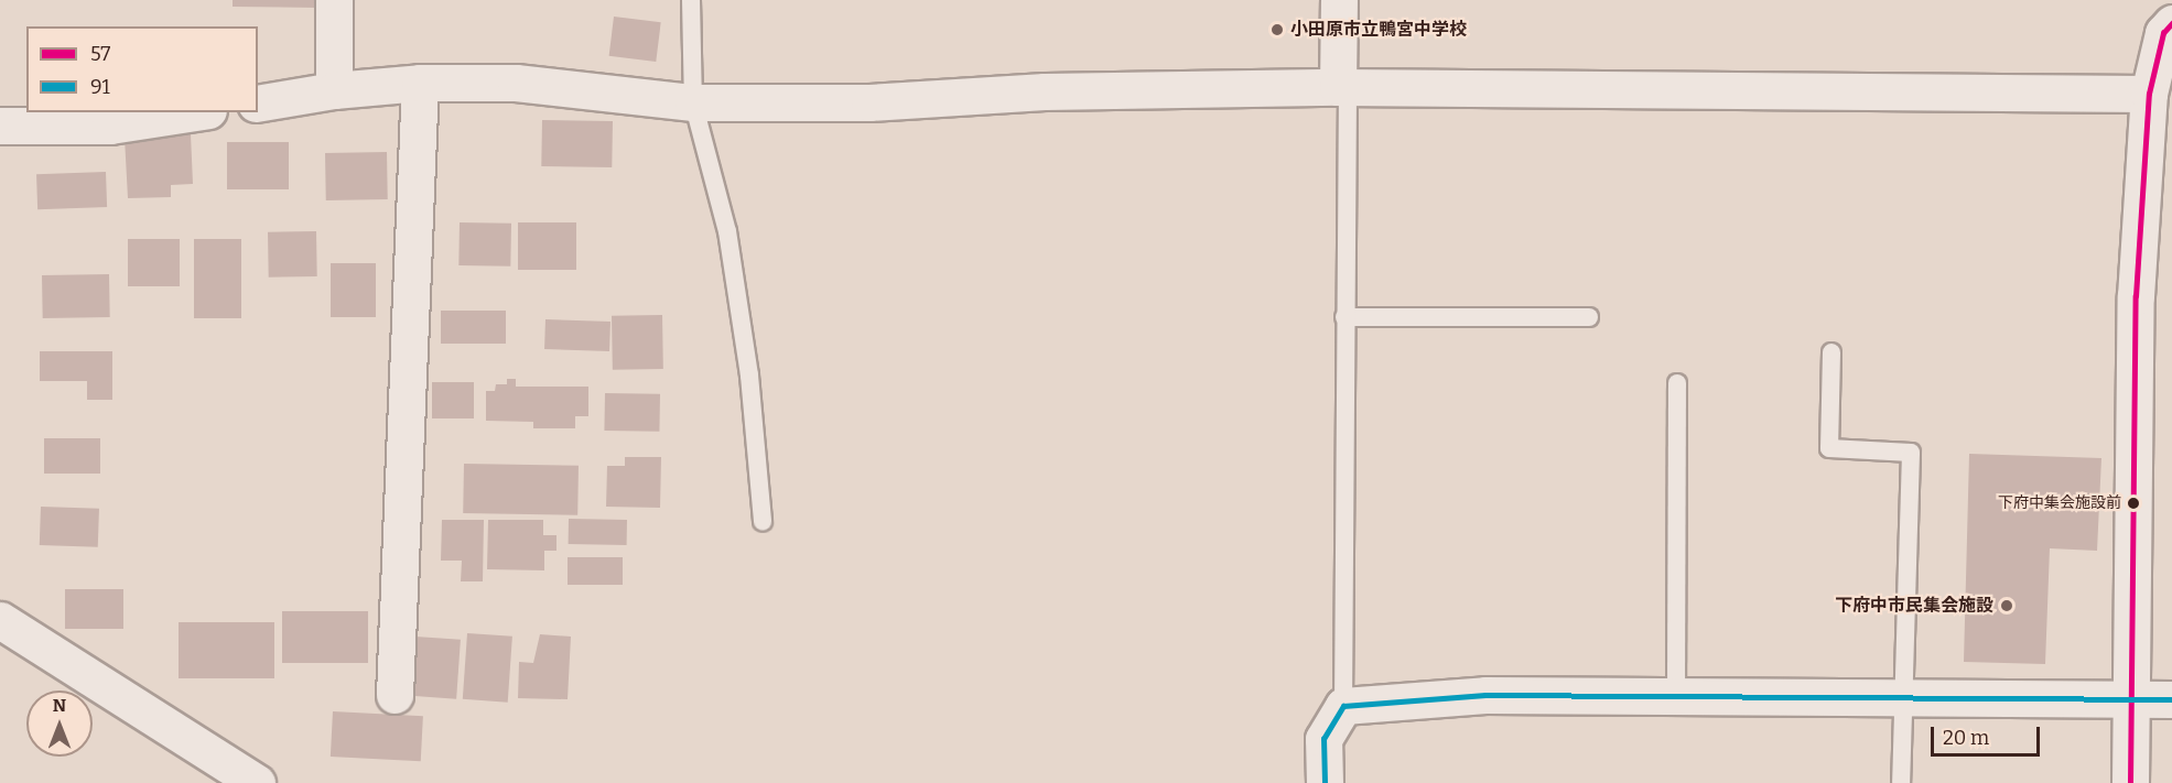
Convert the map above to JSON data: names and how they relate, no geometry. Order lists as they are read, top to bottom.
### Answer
{
  "places": ["小田原市立鴨宮中学校", "下府中集会施設前", "下府中市民集会施設"],
  "lines": ["transit line 57", "transit line 91"],
  "legend": ["57", "91"],
  "scale_bar": "20 m",
  "north": "top"
}
